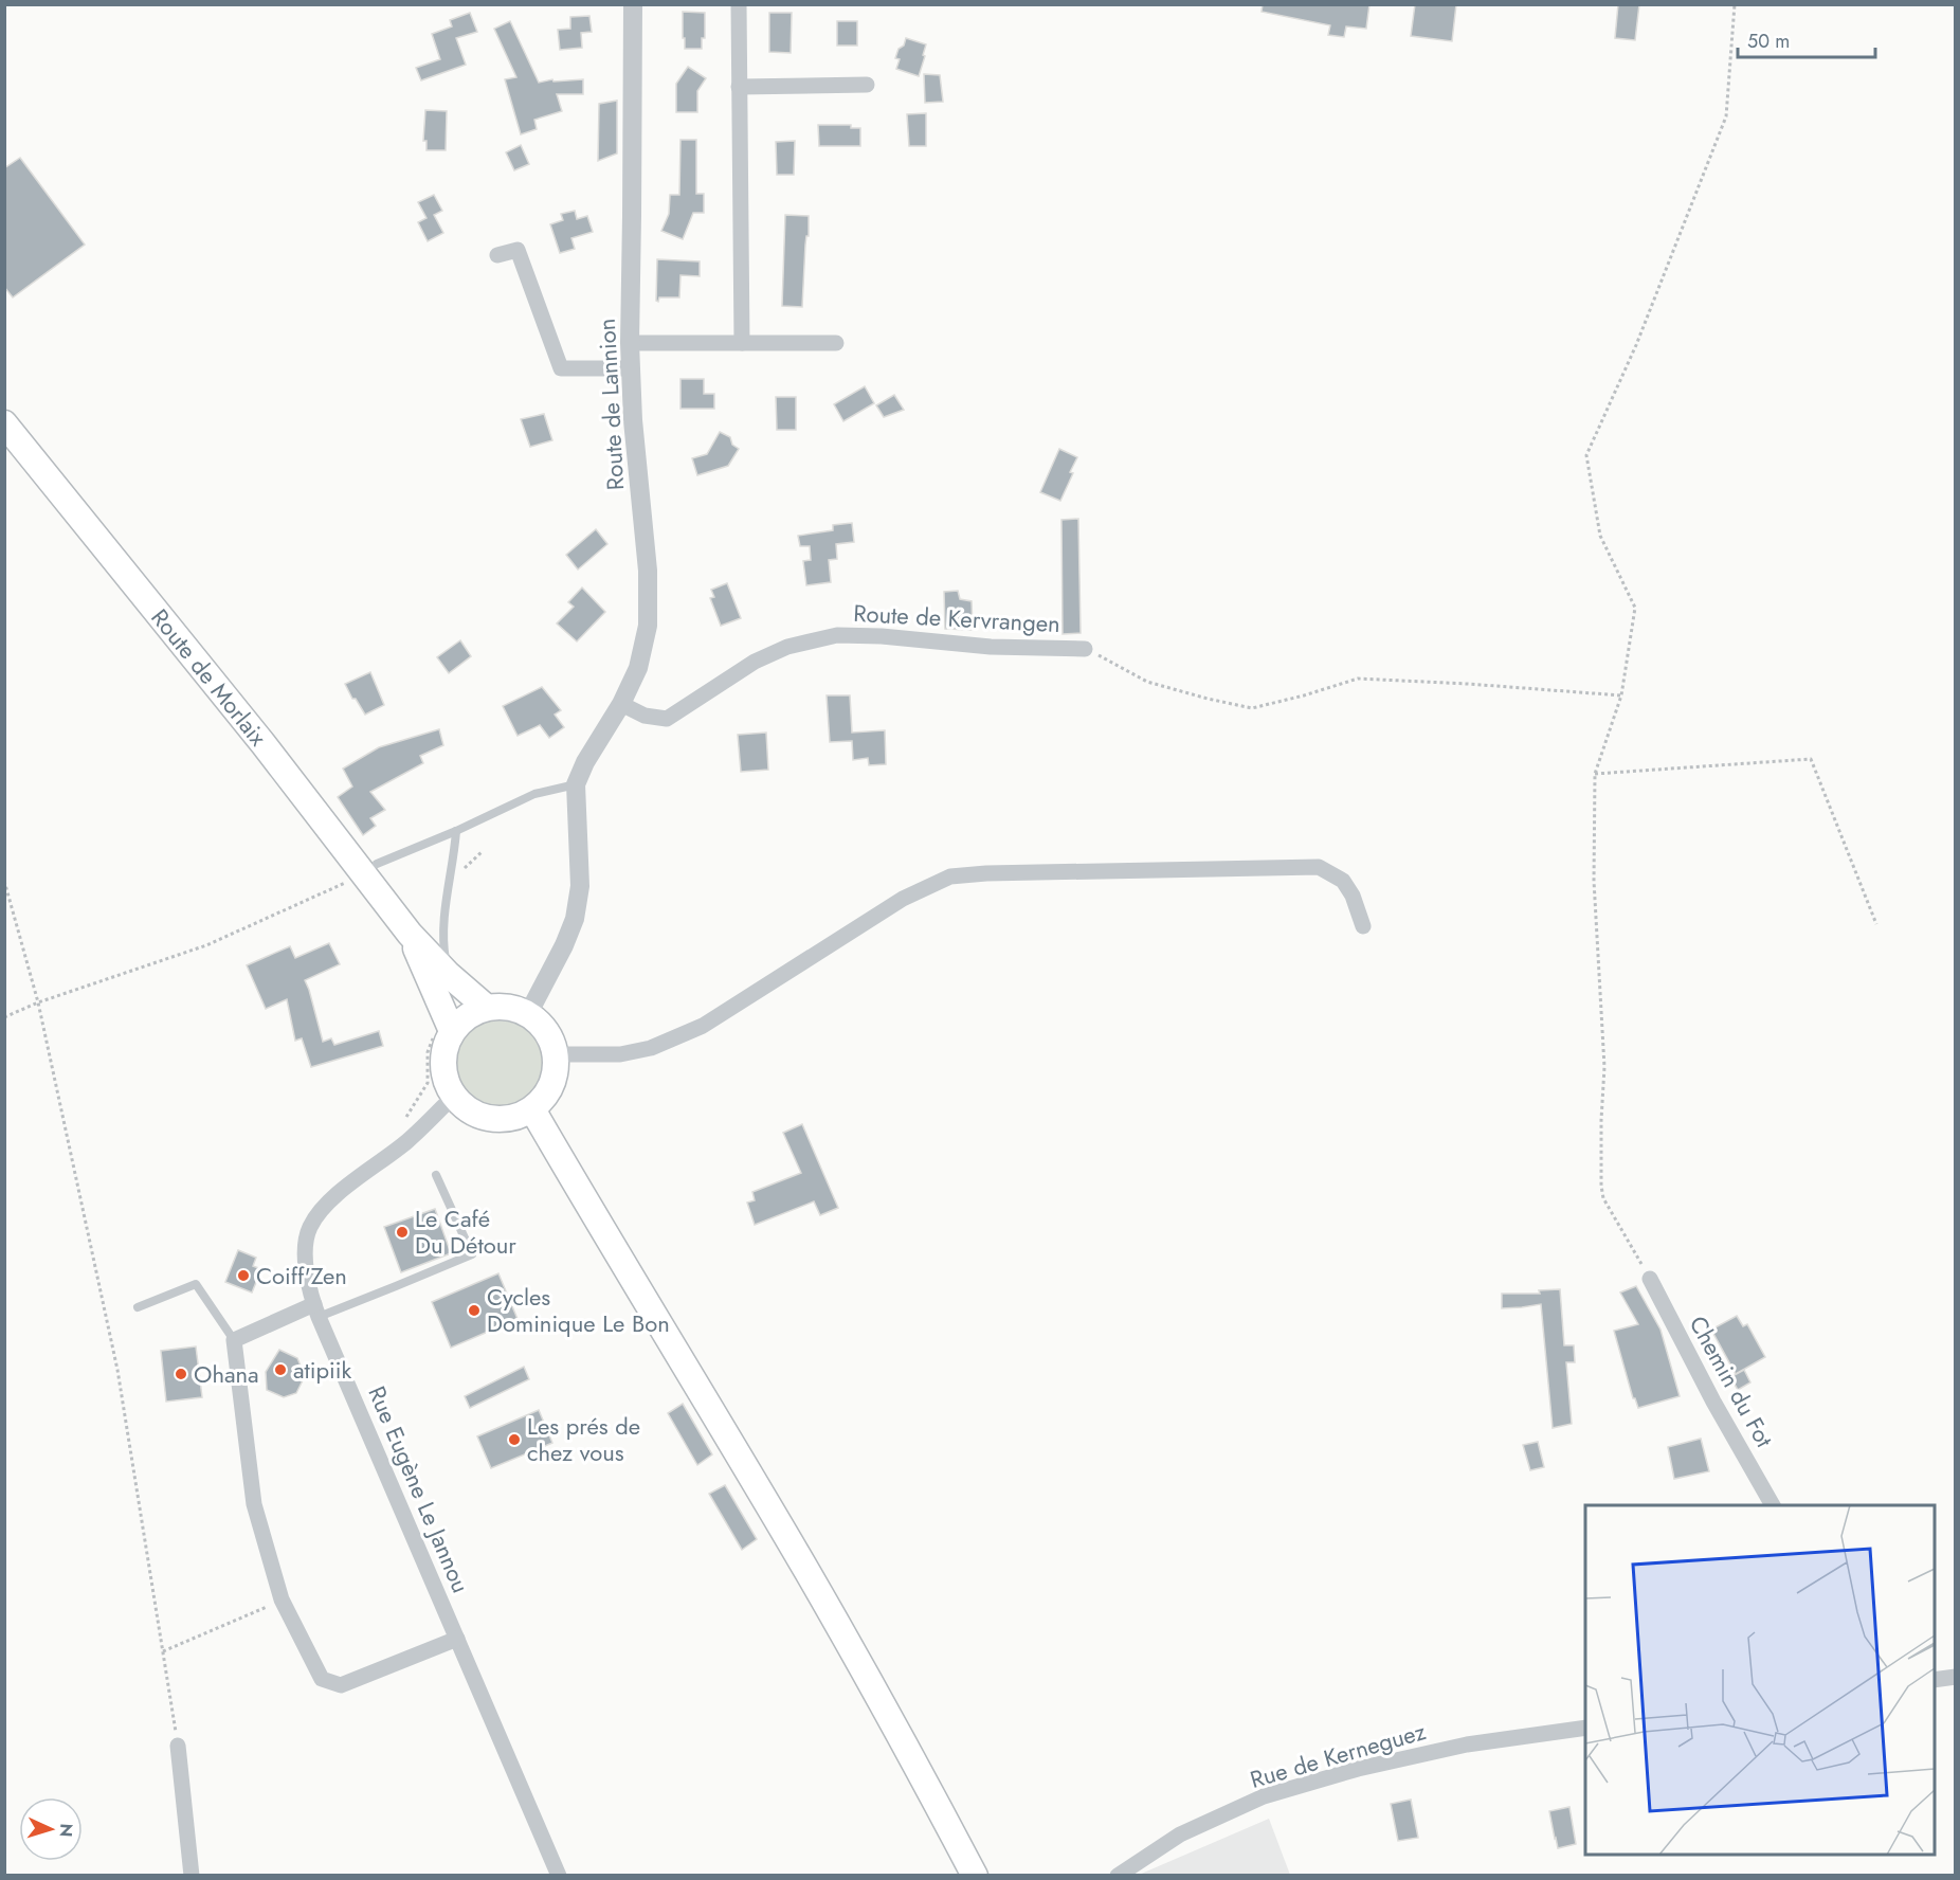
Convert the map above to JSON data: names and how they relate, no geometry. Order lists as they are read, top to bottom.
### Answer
{
  "streets": {
    "main road": ["Route de Morlaix"],
    "street": [
      "Route de Lannion",
      "Route de Kervrangen",
      "Chemin du Fot",
      "Rue Eugène Le Jannou",
      "Rue de Kerneguez"
    ]
  },
  "crossings": [
    ["Route de Lannion", "Route de Kervrangen"],
    ["Route de Lannion", "Route de Morlaix"],
    ["Route de Lannion", "Rue Eugène Le Jannou"],
    ["Route de Morlaix", "Rue Eugène Le Jannou"]
  ],
  "places": [
    "Le Café Du Détour",
    "Coiff'Zen",
    "Cycles Dominique Le Bon",
    "atipiik",
    "Ohana",
    "Les prés de chez vous"
  ],
  "scale_bar": "50 m",
  "north": "right"
}
